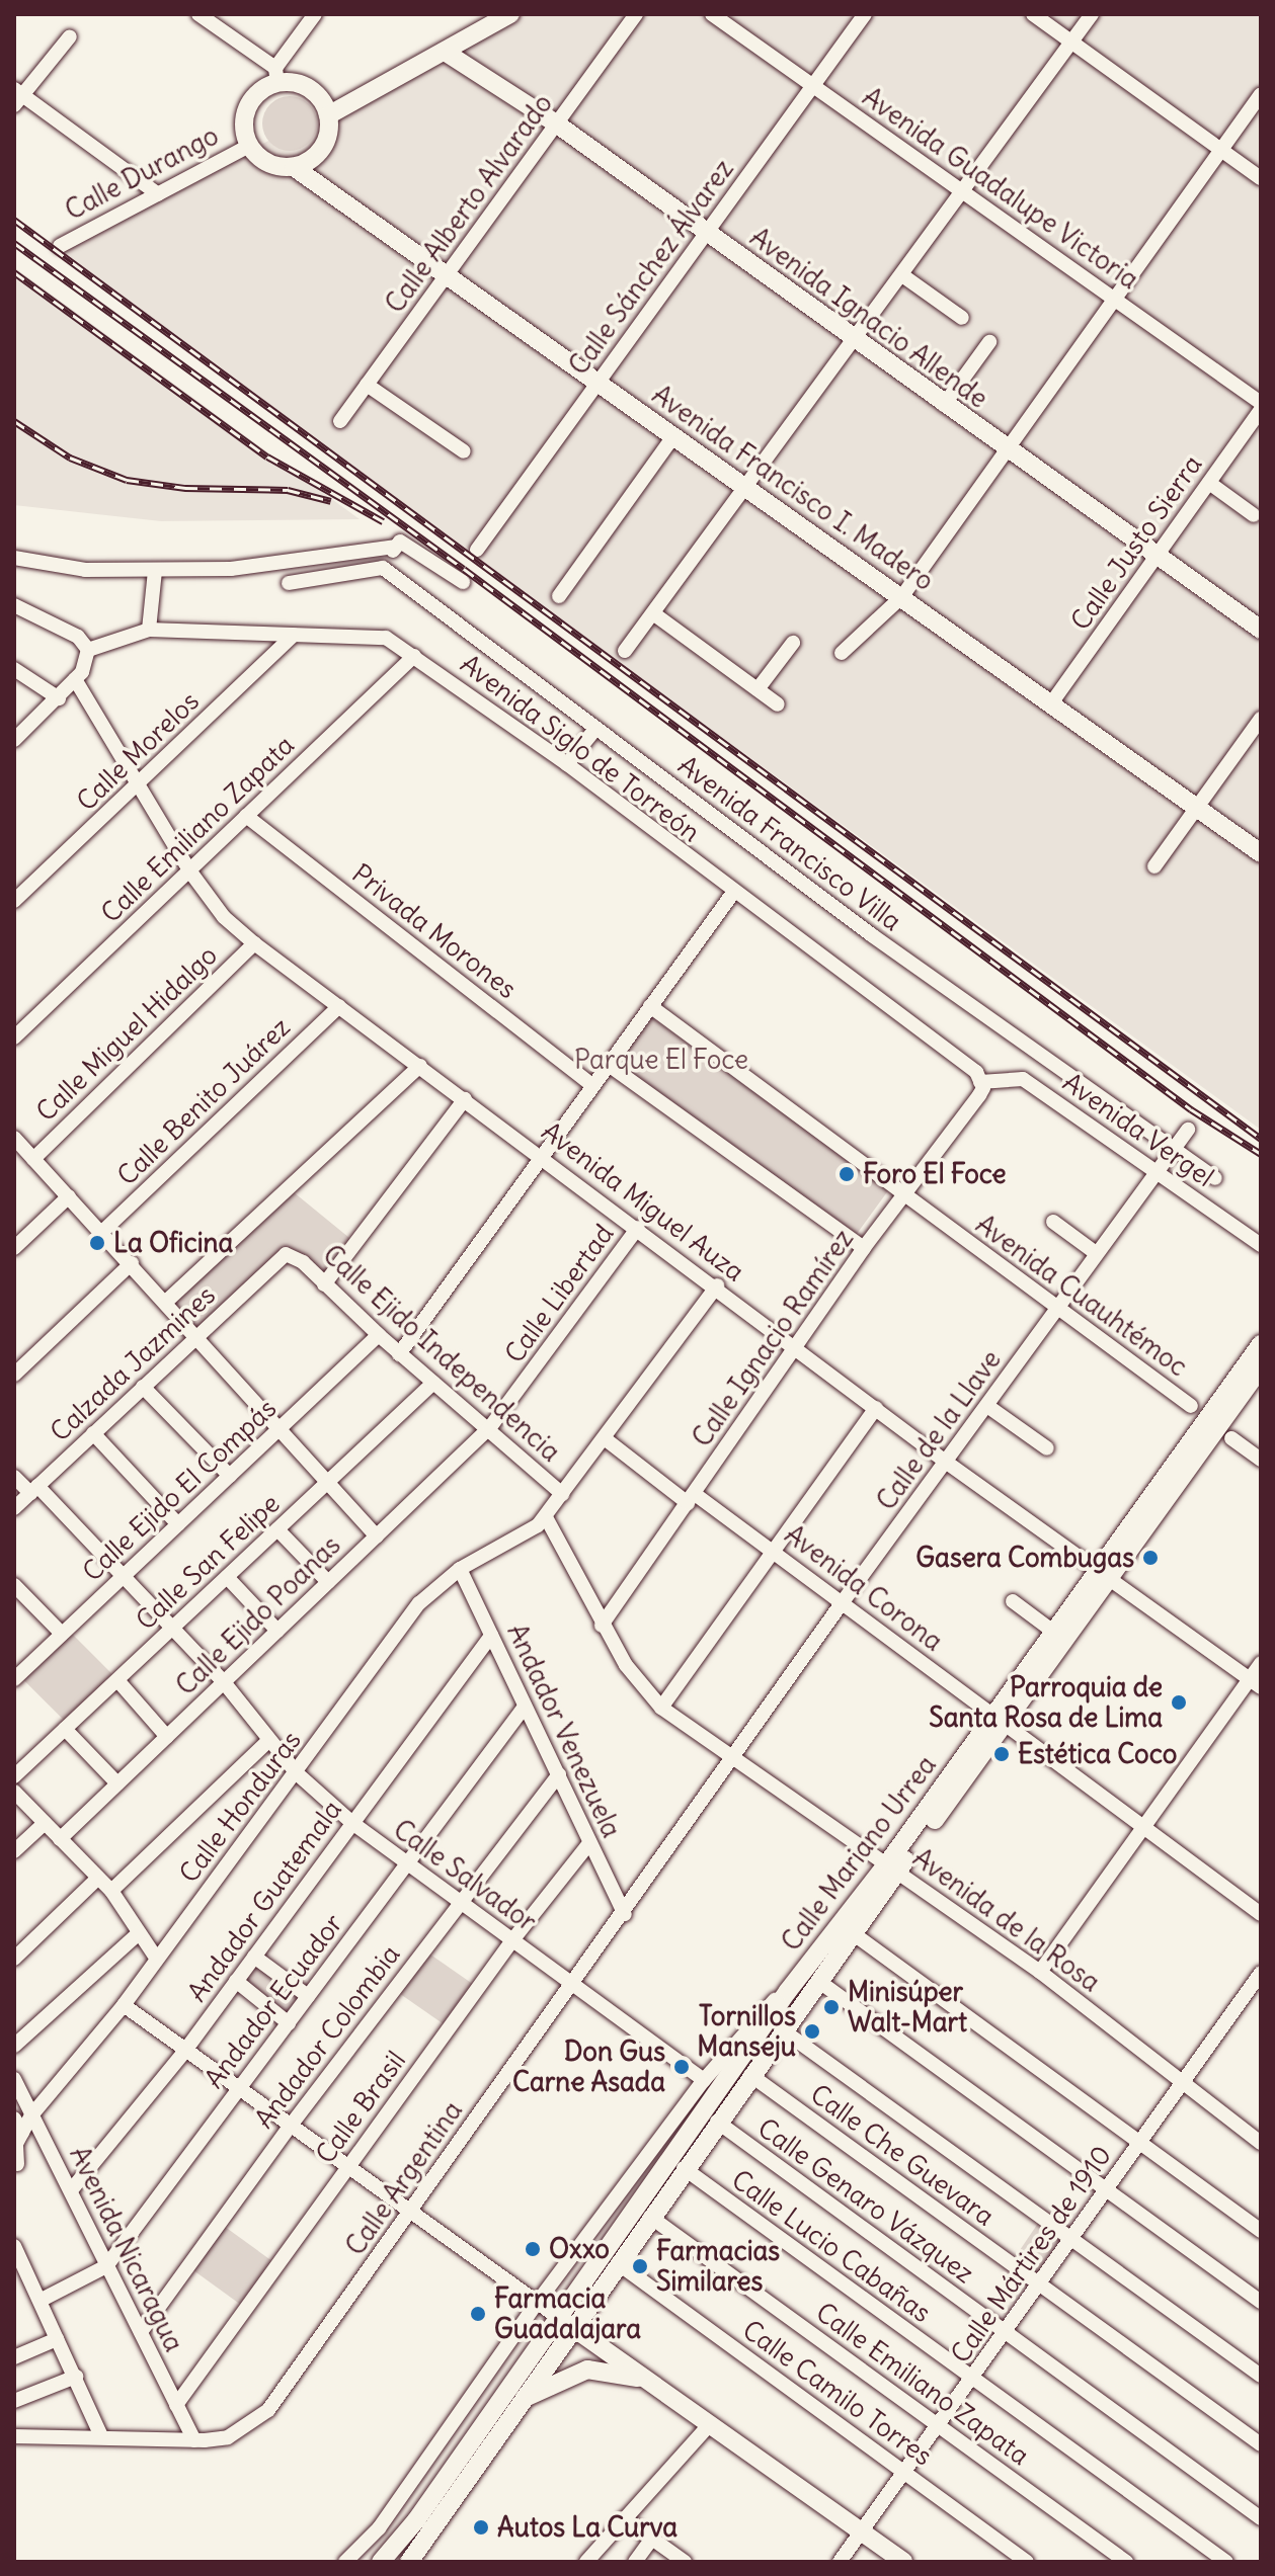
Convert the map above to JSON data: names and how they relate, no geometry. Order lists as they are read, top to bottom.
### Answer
{
  "streets": {
    "main road": ["Avenida Ignacio Allende", "Avenida Francisco I. Madero", "Calle Mariano Urrea"],
    "street": [
      "Calle Durango",
      "Avenida Guadalupe Victoria",
      "Calle Alberto Alvarado",
      "Calle Sánchez Álvarez",
      "Calle Justo Sierra",
      "Avenida Siglo de Torreón",
      "Calle Morelos",
      "Calle Emiliano Zapata",
      "Avenida Francisco Villa",
      "Privada Morones",
      "Calle Miguel Hidalgo",
      "Calle Benito Juárez",
      "Avenida Vergel",
      "Avenida Miguel Auza",
      "Calle Libertad",
      "Avenida Cuauhtémoc",
      "Calle Ignacio Ramírez",
      "Calle Ejido Independencia",
      "Calzada Jazmines",
      "Calle de la Llave",
      "Calle Ejido El Compás",
      "Calle San Felipe",
      "Avenida Corona",
      "Calle Ejido Poanas",
      "Andador Venezuela",
      "Calle Honduras",
      "Calle Salvador",
      "Andador Guatemala",
      "Avenida de la Rosa",
      "Andador Ecuador",
      "Andador Colombia",
      "Calle Brasil",
      "Calle Che Guevara",
      "Calle Argentina",
      "Calle Genaro Vázquez",
      "Calle Lucio Cabañas",
      "Avenida Nicaragua",
      "Calle Mártires de 1910",
      "Calle Camilo Torres"
    ]
  },
  "crossings": [
    ["Calle Durango", "Avenida Francisco I. Madero"],
    ["Avenida Guadalupe Victoria", "Calle Sánchez Álvarez"],
    ["Calle Alberto Alvarado", "Avenida Ignacio Allende"],
    ["Calle Alberto Alvarado", "Avenida Francisco I. Madero"],
    ["Calle Sánchez Álvarez", "Avenida Ignacio Allende"],
    ["Calle Sánchez Álvarez", "Avenida Francisco I. Madero"],
    ["Avenida Ignacio Allende", "Calle Justo Sierra"],
    ["Avenida Francisco I. Madero", "Calle Justo Sierra"],
    ["Avenida Siglo de Torreón", "Calle Morelos"],
    ["Avenida Siglo de Torreón", "Calle Emiliano Zapata"],
    ["Avenida Siglo de Torreón", "Avenida Vergel"],
    ["Avenida Siglo de Torreón", "Calle Ignacio Ramírez"],
    ["Calle Morelos", "Avenida Miguel Auza"],
    ["Calle Emiliano Zapata", "Privada Morones"],
    ["Calle Emiliano Zapata", "Avenida Miguel Auza"],
    ["Calle Emiliano Zapata", "Calle Mariano Urrea"],
    ["Calle Emiliano Zapata", "Calle Mártires de 1910"],
    ["Avenida Francisco Villa", "Calle de la Llave"],
    ["Calle Miguel Hidalgo", "Avenida Miguel Auza"],
    ["Calle Benito Juárez", "Avenida Miguel Auza"],
    ["Avenida Vergel", "Calle Ignacio Ramírez"],
    ["Avenida Vergel", "Calle de la Llave"],
    ["Avenida Miguel Auza", "Calle Libertad"],
    ["Avenida Miguel Auza", "Calle Ignacio Ramírez"],
    ["Avenida Miguel Auza", "Calle de la Llave"],
    ["Avenida Miguel Auza", "Calle Mariano Urrea"],
    ["Calle Libertad", "Calle Ejido Independencia"],
    ["Calle Libertad", "Calle Ejido Poanas"],
    ["Avenida Cuauhtémoc", "Calle Ignacio Ramírez"],
    ["Avenida Cuauhtémoc", "Calle de la Llave"],
    ["Calle Ignacio Ramírez", "Avenida Corona"],
    ["Calle Ignacio Ramírez", "Avenida de la Rosa"],
    ["Calle Ejido Independencia", "Calzada Jazmines"],
    ["Calle Ejido Independencia", "Calle Ejido El Compás"],
    ["Calle Ejido Independencia", "Calle San Felipe"],
    ["Calle Ejido Independencia", "Calle Ejido Poanas"],
    ["Calzada Jazmines", "Calle Salvador"],
    ["Calle de la Llave", "Avenida Corona"],
    ["Calle de la Llave", "Avenida de la Rosa"],
    ["Calle de la Llave", "Calle Argentina"],
    ["Calle Ejido El Compás", "Calle Salvador"],
    ["Calle San Felipe", "Calle Salvador"],
    ["Avenida Corona", "Calle Mariano Urrea"],
    ["Calle Ejido Poanas", "Calle Salvador"],
    ["Andador Venezuela", "Calle Honduras"],
    ["Andador Venezuela", "Andador Guatemala"],
    ["Andador Venezuela", "Andador Ecuador"],
    ["Andador Venezuela", "Andador Colombia"],
    ["Andador Venezuela", "Calle Brasil"],
    ["Andador Venezuela", "Calle Argentina"],
    ["Calle Honduras", "Calle Salvador"],
    ["Calle Honduras", "Avenida de la Rosa"],
    ["Calle Honduras", "Avenida Nicaragua"],
    ["Calle Mariano Urrea", "Avenida de la Rosa"],
    ["Calle Mariano Urrea", "Calle Che Guevara"],
    ["Calle Mariano Urrea", "Calle Genaro Vázquez"],
    ["Calle Mariano Urrea", "Calle Lucio Cabañas"],
    ["Calle Mariano Urrea", "Calle Camilo Torres"],
    ["Calle Salvador", "Andador Guatemala"],
    ["Calle Salvador", "Andador Ecuador"],
    ["Calle Salvador", "Andador Colombia"],
    ["Calle Salvador", "Calle Brasil"],
    ["Calle Salvador", "Calle Argentina"],
    ["Andador Guatemala", "Avenida Nicaragua"],
    ["Avenida de la Rosa", "Calle Argentina"],
    ["Avenida de la Rosa", "Calle Mártires de 1910"],
    ["Andador Ecuador", "Avenida Nicaragua"],
    ["Andador Colombia", "Avenida Nicaragua"],
    ["Calle Brasil", "Avenida Nicaragua"],
    ["Calle Che Guevara", "Calle Mártires de 1910"],
    ["Calle Argentina", "Avenida Nicaragua"],
    ["Calle Genaro Vázquez", "Calle Mártires de 1910"],
    ["Calle Lucio Cabañas", "Calle Mártires de 1910"],
    ["Calle Mártires de 1910", "Calle Camilo Torres"]
  ],
  "parks": ["Parque El Foce"],
  "places": [
    "Foro El Foce",
    "La Oficina",
    "Gasera Combugas",
    "Parroquia de Santa Rosa de Lima",
    "Estética Coco",
    "Minisúper Walt-Mart",
    "Tornillos Manseju",
    "Don Gus Carne Asada",
    "Oxxo",
    "Farmacias Similares",
    "Farmacia Guadalajara",
    "Autos La Curva"
  ]
}
